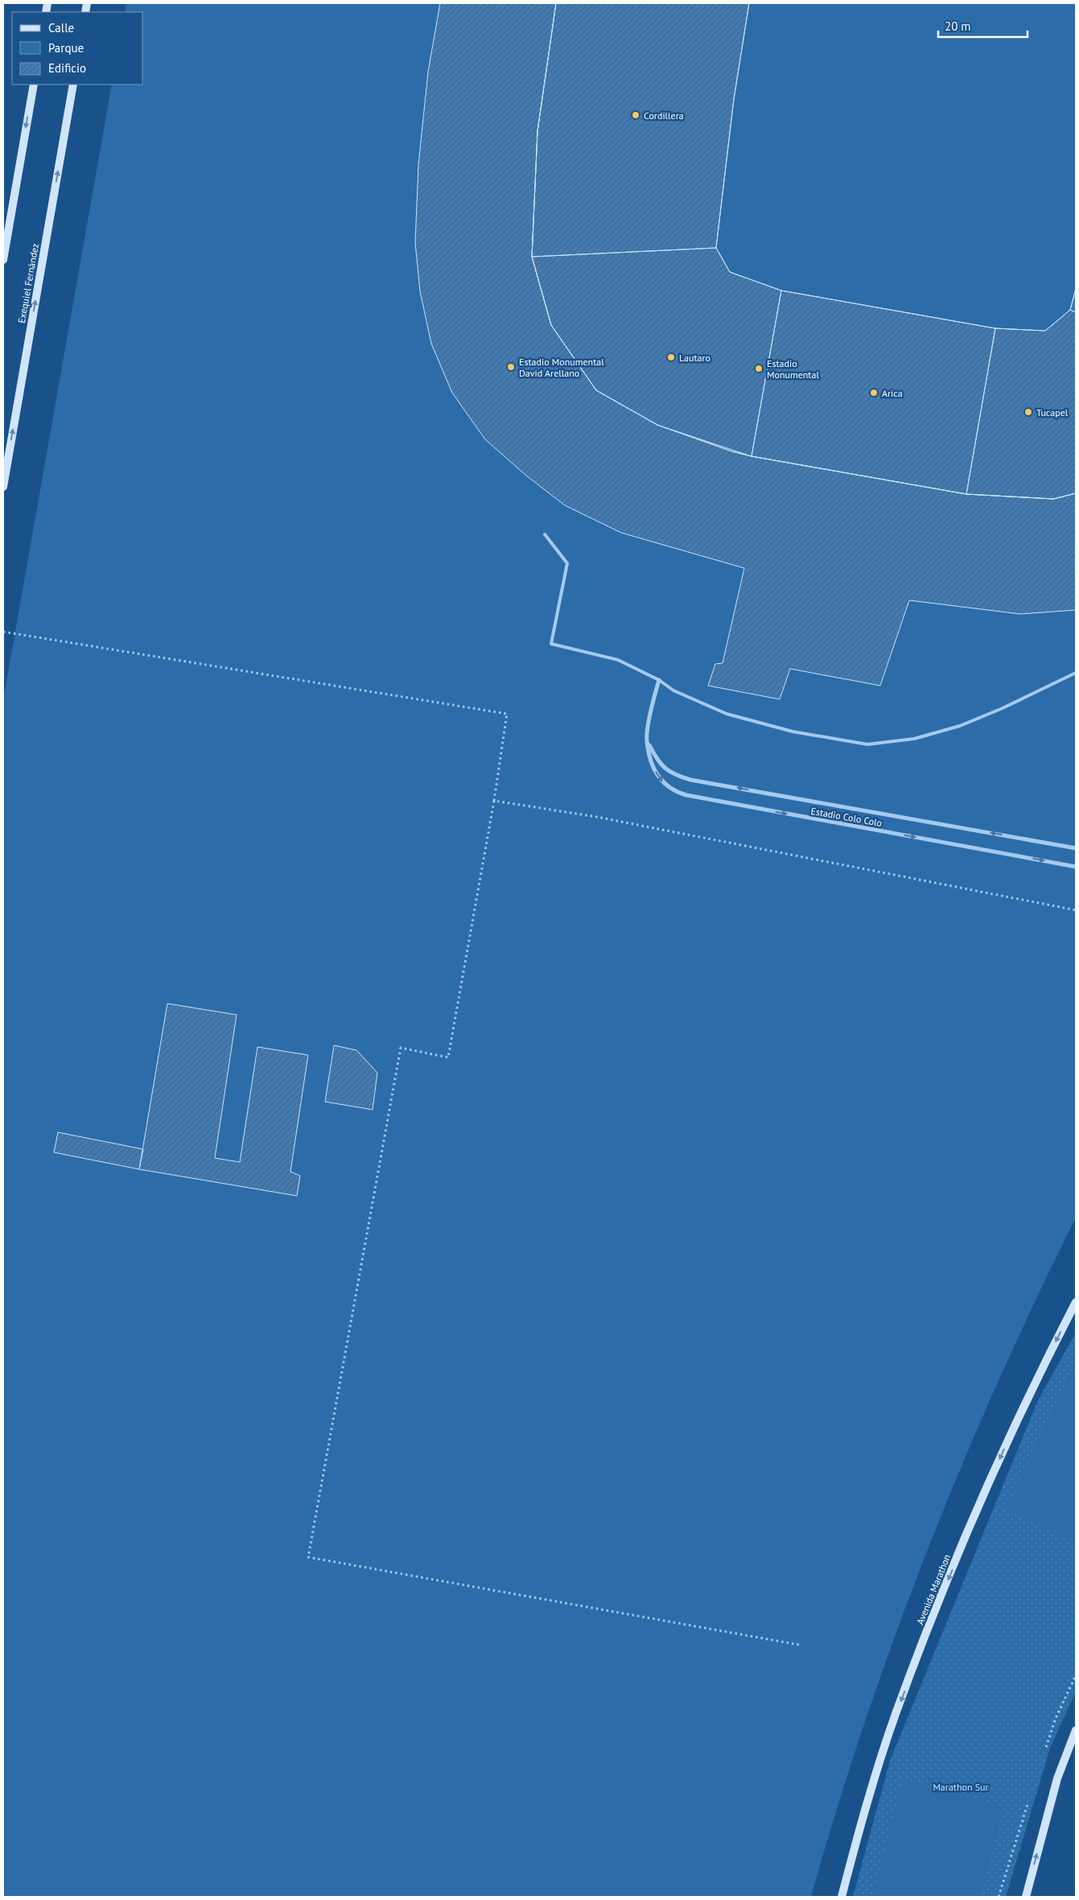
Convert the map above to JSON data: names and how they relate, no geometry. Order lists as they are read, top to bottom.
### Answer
{
  "streets": {
    "main road": ["Exequiel Fernández", "Avenida Marathon"],
    "street": ["Estadio Colo Colo"]
  },
  "one_way": ["Avenida Marathon"],
  "parks": ["Marathon Sur"],
  "places": [
    "Cordillera",
    "Lautaro",
    "Estadio Monumental David Arellano",
    "Estadio Monumental",
    "Arica",
    "Tucapel"
  ],
  "legend": ["Calle", "Parque", "Edificio"],
  "scale_bar": "20 m"
}
